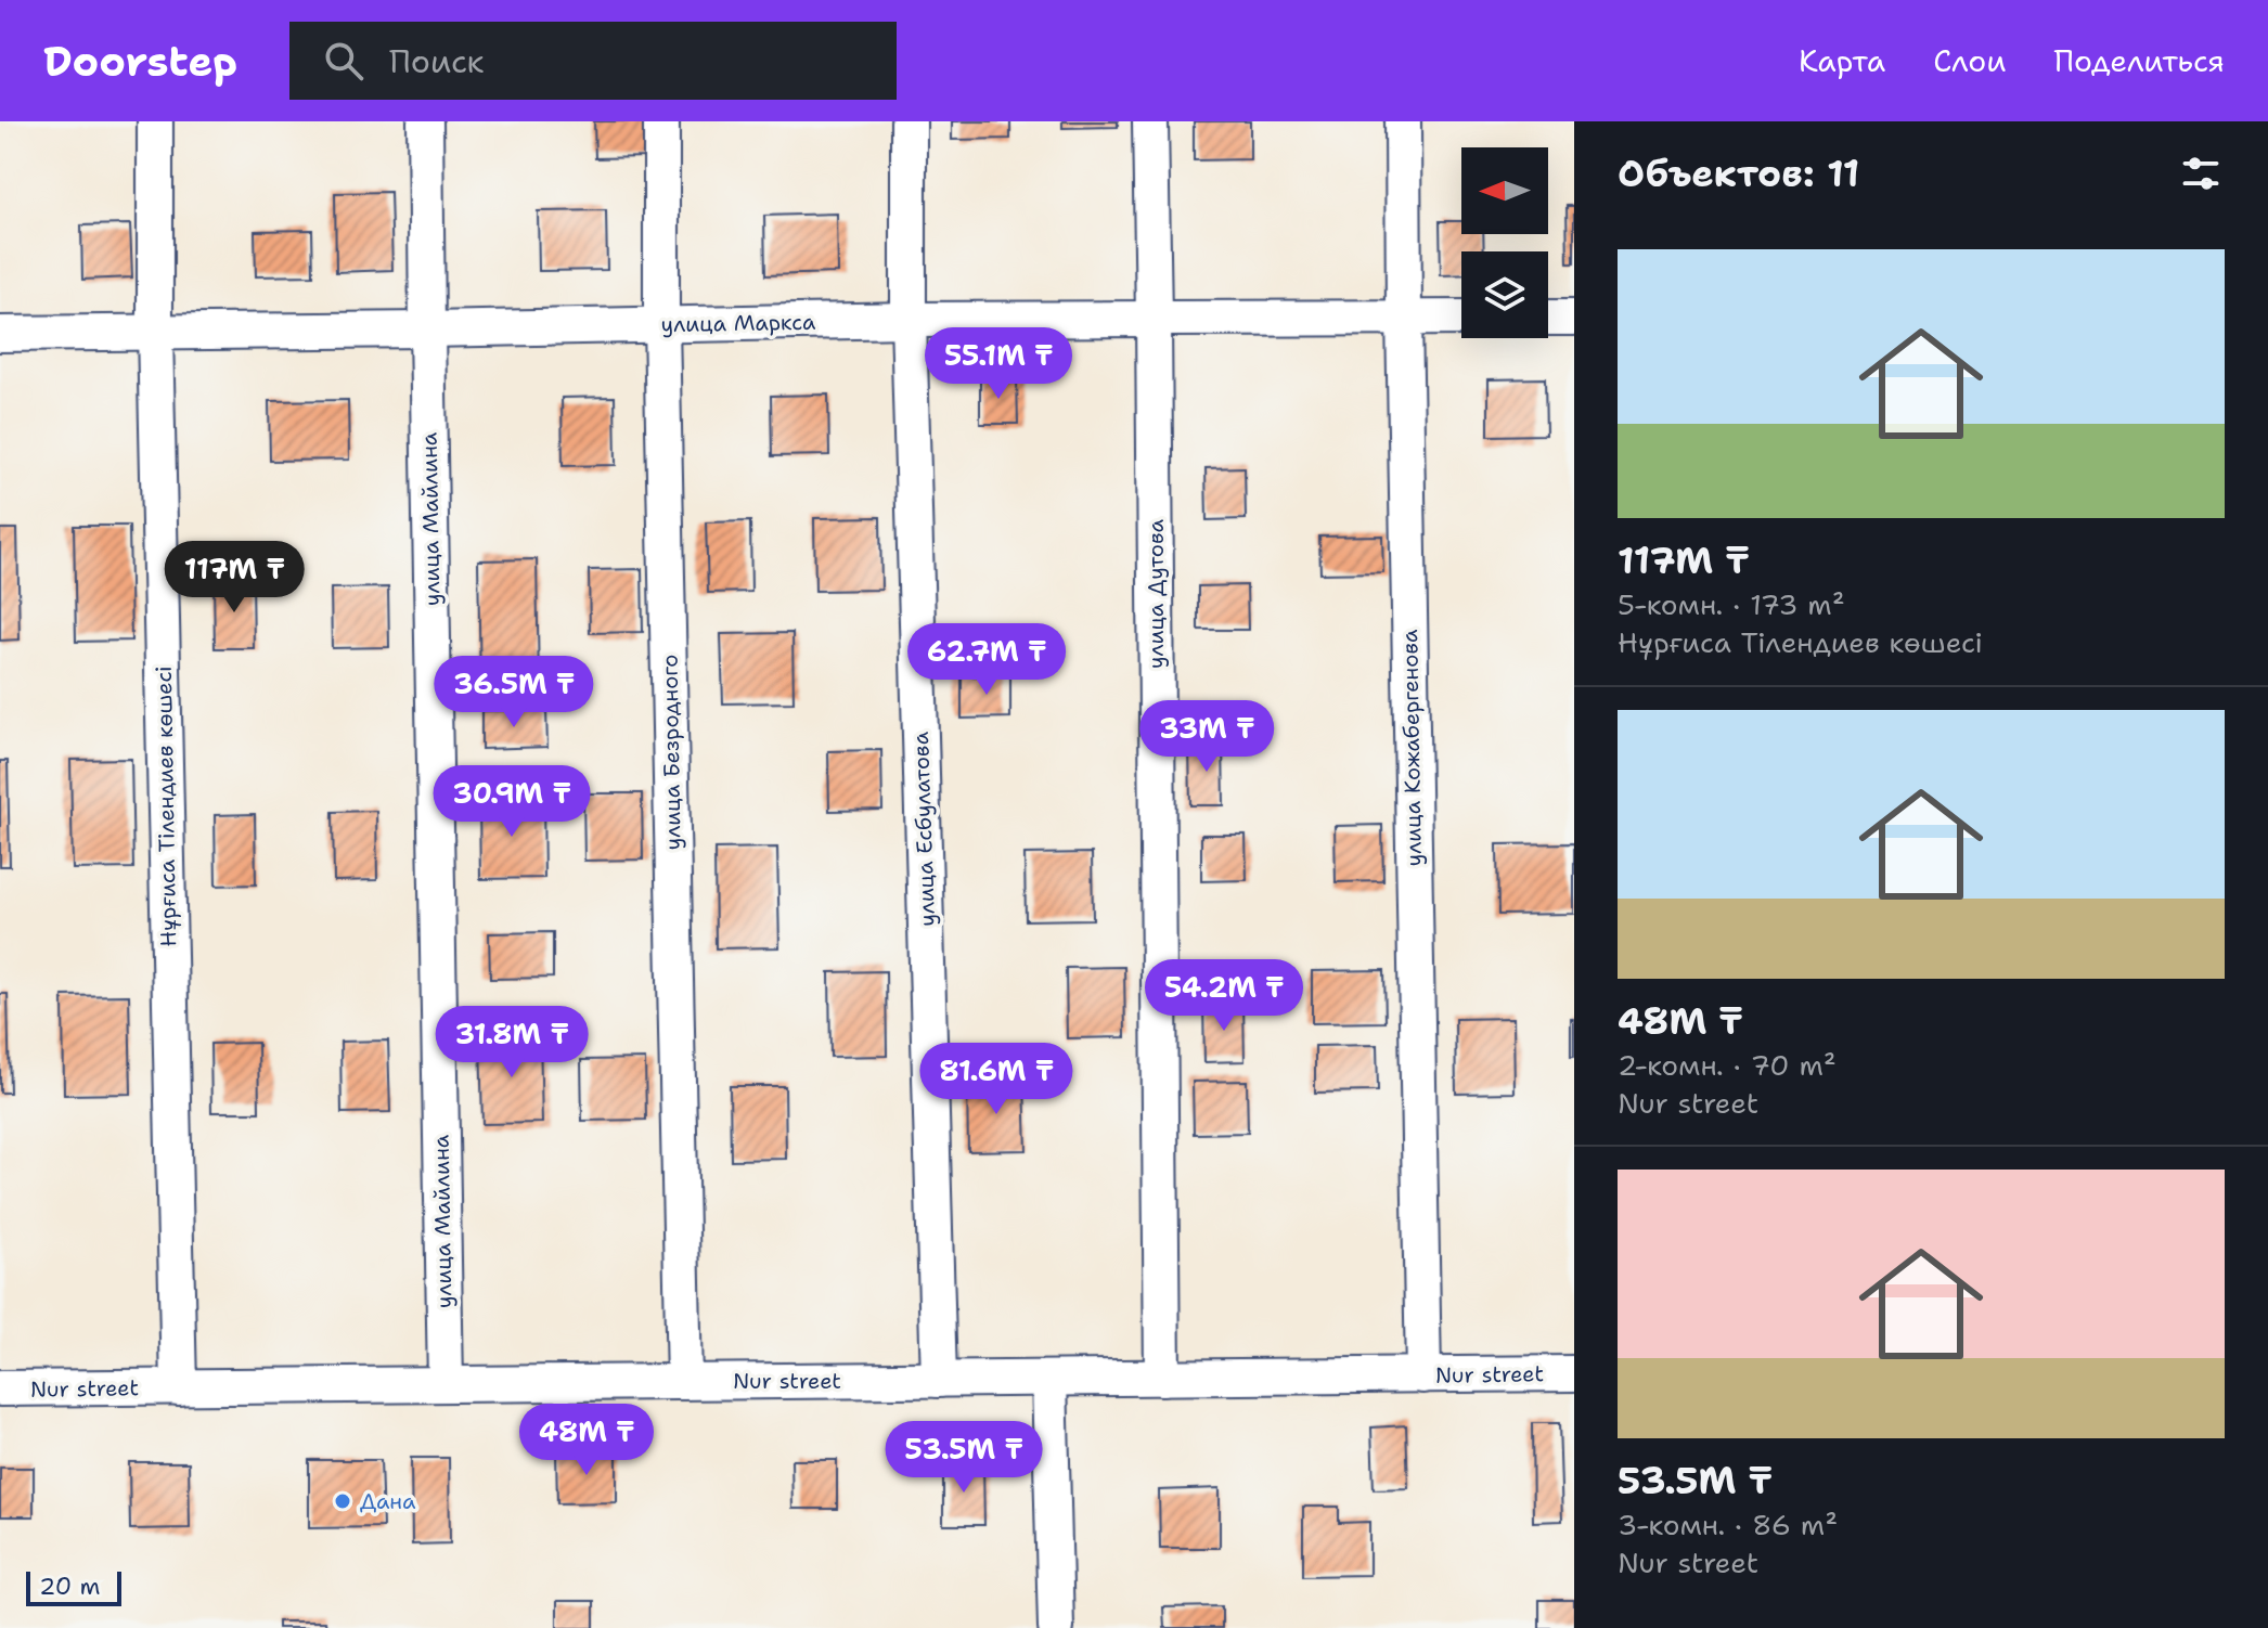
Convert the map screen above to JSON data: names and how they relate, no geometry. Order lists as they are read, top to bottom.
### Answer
{
  "streets": {
    "street": [
      "улица Маркса",
      "улица Майлина",
      "улица Дутова",
      "улица Кожабергенова",
      "улица Безродного",
      "Нұрғиса Тілендиев көшесі",
      "улица Есбулатова",
      "Nur street"
    ]
  },
  "crossings": [
    ["улица Маркса", "улица Майлина"],
    ["улица Маркса", "улица Дутова"],
    ["улица Маркса", "улица Кожабергенова"],
    ["улица Маркса", "улица Безродного"],
    ["улица Маркса", "Нұрғиса Тілендиев көшесі"],
    ["улица Маркса", "улица Есбулатова"],
    ["улица Майлина", "Nur street"],
    ["улица Дутова", "Nur street"],
    ["улица Кожабергенова", "Nur street"],
    ["улица Безродного", "Nur street"],
    ["Нұрғиса Тілендиев көшесі", "Nur street"],
    ["улица Есбулатова", "Nur street"]
  ],
  "places": ["Дана"],
  "scale_bar": "20 m",
  "north": "left",
  "page": {
    "header": "Doorstep",
    "search": "Поиск",
    "nav": ["Карта", "Слои", "Поделиться"],
    "heading": "Объектов: 11",
    "list": [
      {
        "name": "117M ₸",
        "note": "5-комн. · 173 m² · Нұрғиса Тілендиев көшесі"
      },
      {
        "name": "48M ₸",
        "note": "2-комн. · 70 m² · Nur street"
      },
      {
        "name": "53.5M ₸",
        "note": "3-комн. · 86 m² · Nur street"
      }
    ],
    "price": [
      "55.1M ₸",
      "117M ₸",
      "62.7M ₸",
      "36.5M ₸",
      "33M ₸",
      "30.9M ₸",
      "54.2M ₸",
      "31.8M ₸",
      "81.6M ₸",
      "48M ₸",
      "53.5M ₸"
    ],
    "scale": "20 m"
  }
}
